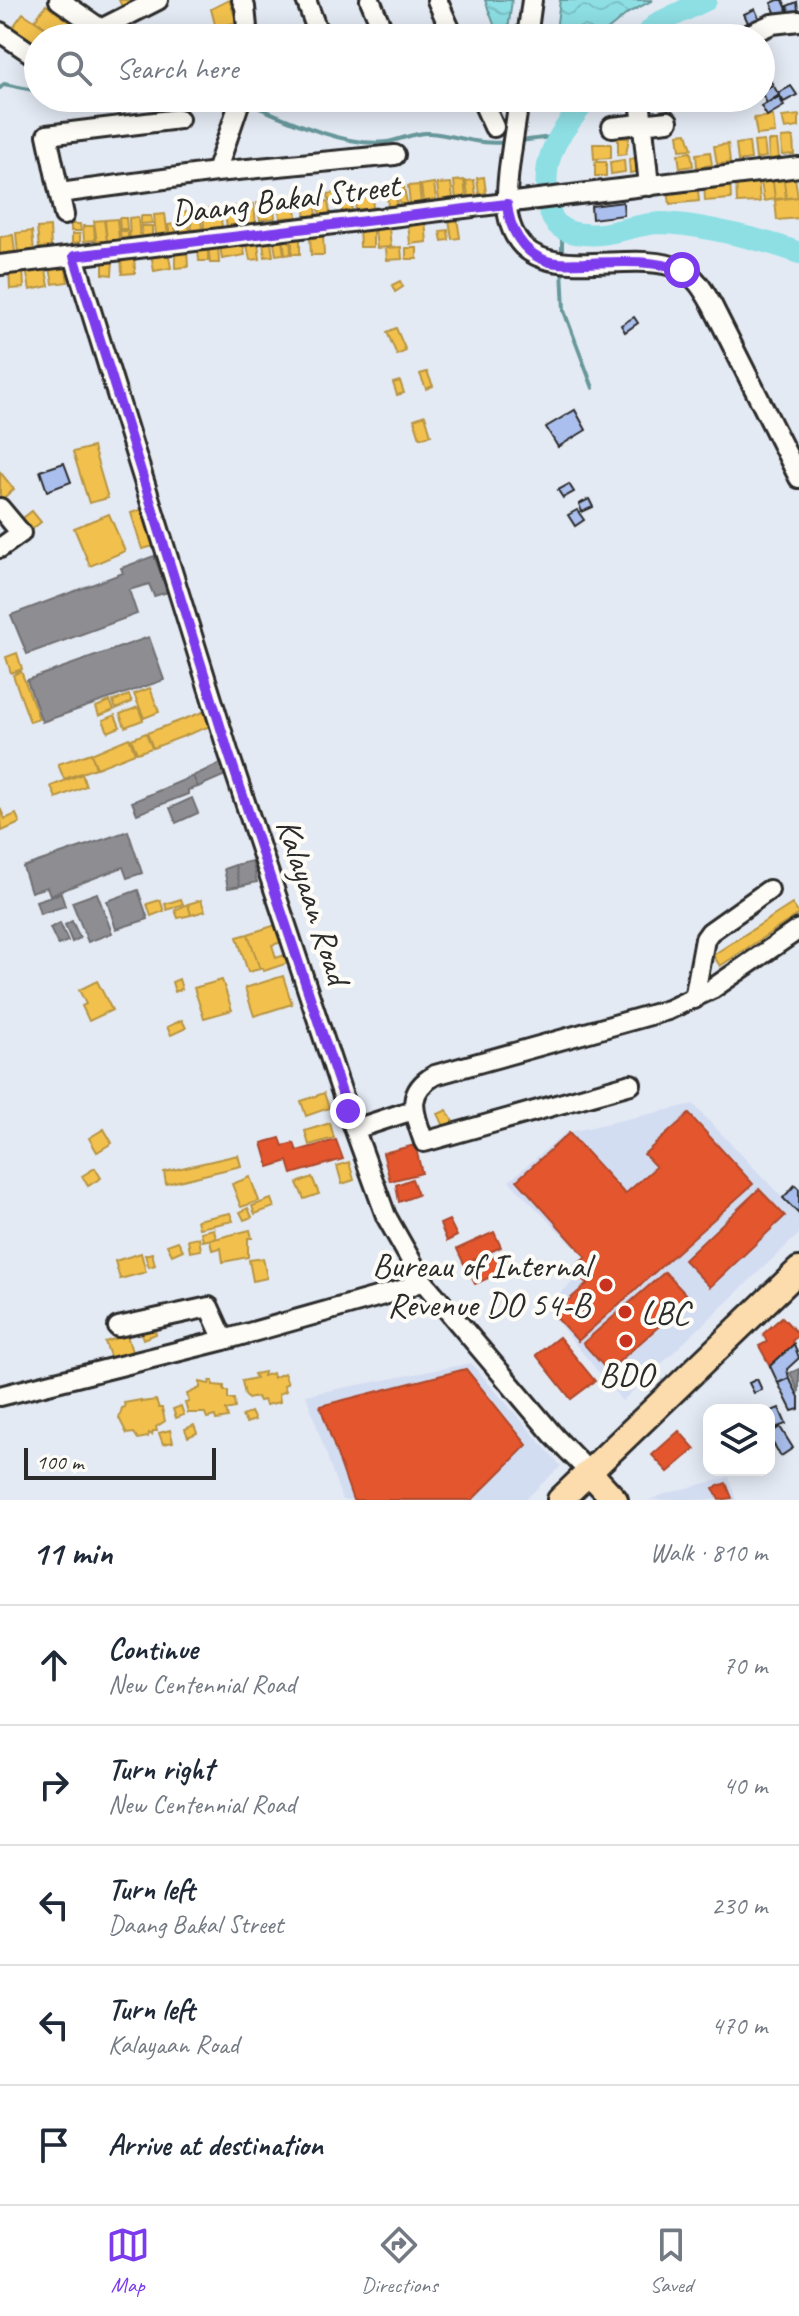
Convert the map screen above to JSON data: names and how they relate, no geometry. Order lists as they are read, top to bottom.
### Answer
{
  "streets": {
    "main road": ["Kalayaan Road"],
    "street": ["Daang Bakal Street"]
  },
  "crossings": [
    ["Daang Bakal Street", "Kalayaan Road"]
  ],
  "places": ["Bureau of Internal Revenue DO 54-B", "LBC", "BDO"],
  "scale_bar": "100 m",
  "page": {
    "search": "Search here",
    "scale": "100 m",
    "heading": ["11 min", "Walk · 810 m"],
    "list": [
      ["Continue", "New Centennial Road", "70 m"],
      ["Turn right", "New Centennial Road", "40 m"],
      ["Turn left", "Daang Bakal Street", "230 m"],
      ["Turn left", "Kalayaan Road", "470 m"],
      "Arrive at destination"
    ],
    "nav": ["Map", "Directions", "Saved"]
  }
}
